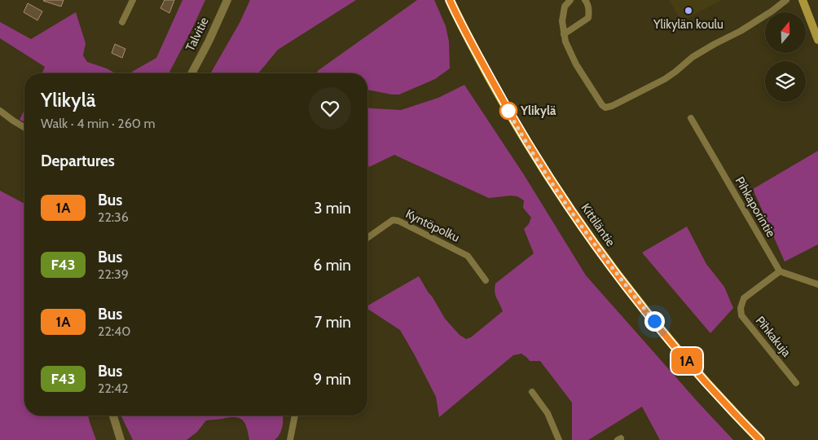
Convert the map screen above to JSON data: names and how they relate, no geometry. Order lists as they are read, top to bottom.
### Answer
{
  "streets": {
    "main road": ["Kittiläntie"],
    "street": [
      "Talvitie",
      "Pihkaporintie",
      "Kyntöpolku",
      "Pihkakuja"
    ]
  },
  "crossings": [
    ["Pihkaporintie", "Pihkakuja"]
  ],
  "places": ["Ylikylän koulu", "Ylikylä"],
  "lines": ["bus line 1A"],
  "north": "top",
  "page": {
    "on_map": "1A",
    "heading": [
      ["Ylikylä", "Walk · 4 min · 260 m"],
      "Departures"
    ],
    "list": [
      {
        "mark": "1A",
        "name": "Bus",
        "note": "22:36",
        "value": "3 min"
      },
      {
        "mark": "F43",
        "name": "Bus",
        "note": "22:39",
        "value": "6 min"
      },
      {
        "mark": "1A",
        "name": "Bus",
        "note": "22:40",
        "value": "7 min"
      },
      {
        "mark": "F43",
        "name": "Bus",
        "note": "22:42",
        "value": "9 min"
      }
    ]
  }
}
